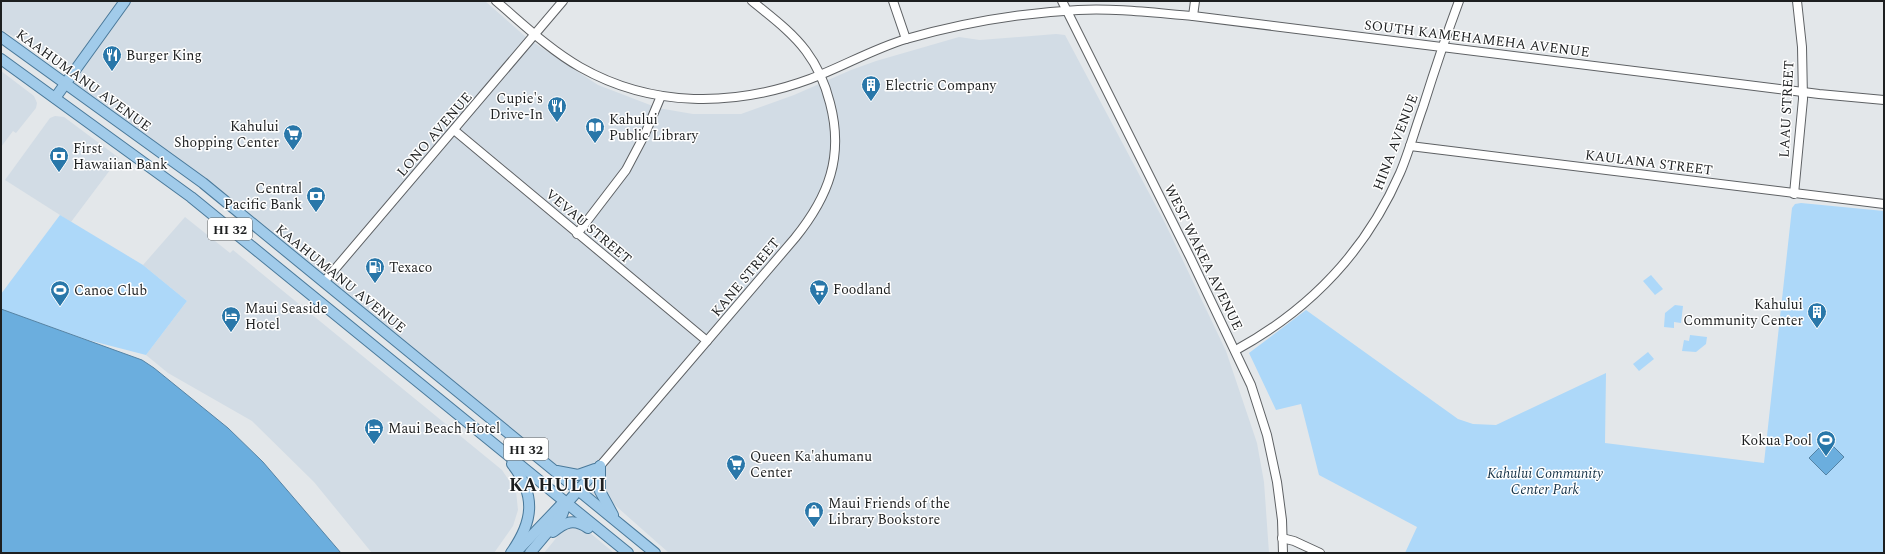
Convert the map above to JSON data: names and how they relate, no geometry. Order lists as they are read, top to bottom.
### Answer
{
  "streets": {
    "main road": ["KAAHUMANU AVENUE", "HI 32"],
    "street": [
      "SOUTH KAMEHAMEHA AVENUE",
      "LAAU STREET",
      "LONO AVENUE",
      "HINA AVENUE",
      "KAULANA STREET",
      "VEVAU STREET",
      "WEST WAKEA AVENUE",
      "KANE STREET"
    ]
  },
  "crossings": [
    ["SOUTH KAMEHAMEHA AVENUE", "LAAU STREET"],
    ["SOUTH KAMEHAMEHA AVENUE", "LONO AVENUE"],
    ["SOUTH KAMEHAMEHA AVENUE", "HINA AVENUE"],
    ["SOUTH KAMEHAMEHA AVENUE", "WEST WAKEA AVENUE"],
    ["SOUTH KAMEHAMEHA AVENUE", "KANE STREET"],
    ["KAAHUMANU AVENUE", "LONO AVENUE"],
    ["LAAU STREET", "KAULANA STREET"],
    ["LONO AVENUE", "VEVAU STREET"],
    ["HINA AVENUE", "KAULANA STREET"],
    ["HINA AVENUE", "WEST WAKEA AVENUE"],
    ["VEVAU STREET", "KANE STREET"]
  ],
  "districts": ["KAHULUI"],
  "parks": ["Kahului Community Center Park"],
  "places": {
    "restaurant": ["Burger King", "Cupie's Drive-In"],
    "building": ["Electric Company", "Kahului Community Center"],
    "library": ["Kahului Public Library"],
    "supermarket": ["Kahului Shopping Center", "Foodland", "Queen Ka'ahumanu Center"],
    "bank": ["First Hawaiian Bank", "Central Pacific Bank"],
    "fuel station": ["Texaco"],
    "sports": ["Canoe Club", "Kokua Pool"],
    "hotel": ["Maui Seaside Hotel", "Maui Beach Hotel"],
    "shop": ["Maui Friends of the Library Bookstore"]
  }
}
